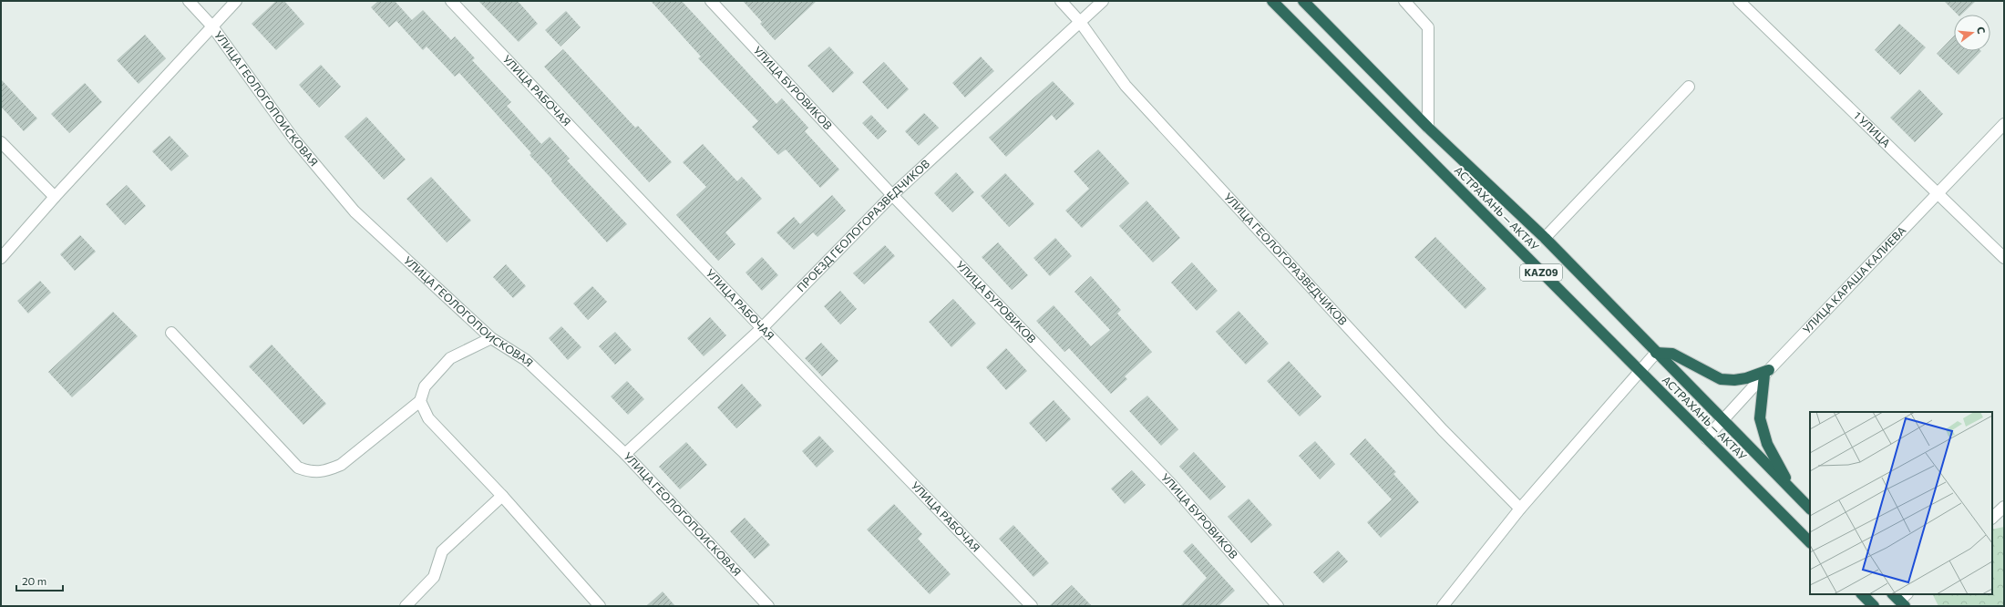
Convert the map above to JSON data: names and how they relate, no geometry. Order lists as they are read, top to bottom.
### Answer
{
  "streets": {
    "highway": ["АСТРАХАНЬ — АКТАУ", "KAZ09"],
    "street": [
      "УЛИЦА БУРОВИКОВ",
      "УЛИЦА РАБОЧАЯ",
      "УЛИЦА ГЕОЛОГОПОИСКОВАЯ",
      "1 УЛИЦА",
      "ПРОЕЗД ГЕОЛОГОРАЗВЕДЧИКОВ",
      "УЛИЦА ГЕОЛОГОРАЗВЕДЧИКОВ",
      "УЛИЦА КАРАША КАЛИЕВА"
    ]
  },
  "crossings": [
    ["УЛИЦА БУРОВИКОВ", "ПРОЕЗД ГЕОЛОГОРАЗВЕДЧИКОВ"],
    ["УЛИЦА РАБОЧАЯ", "ПРОЕЗД ГЕОЛОГОРАЗВЕДЧИКОВ"],
    ["УЛИЦА ГЕОЛОГОПОИСКОВАЯ", "ПРОЕЗД ГЕОЛОГОРАЗВЕДЧИКОВ"],
    ["1 УЛИЦА", "УЛИЦА КАРАША КАЛИЕВА"],
    ["АСТРАХАНЬ — АКТАУ", "УЛИЦА КАРАША КАЛИЕВА"],
    ["ПРОЕЗД ГЕОЛОГОРАЗВЕДЧИКОВ", "УЛИЦА ГЕОЛОГОРАЗВЕДЧИКОВ"]
  ],
  "scale_bar": "20 m",
  "north": "right"
}
